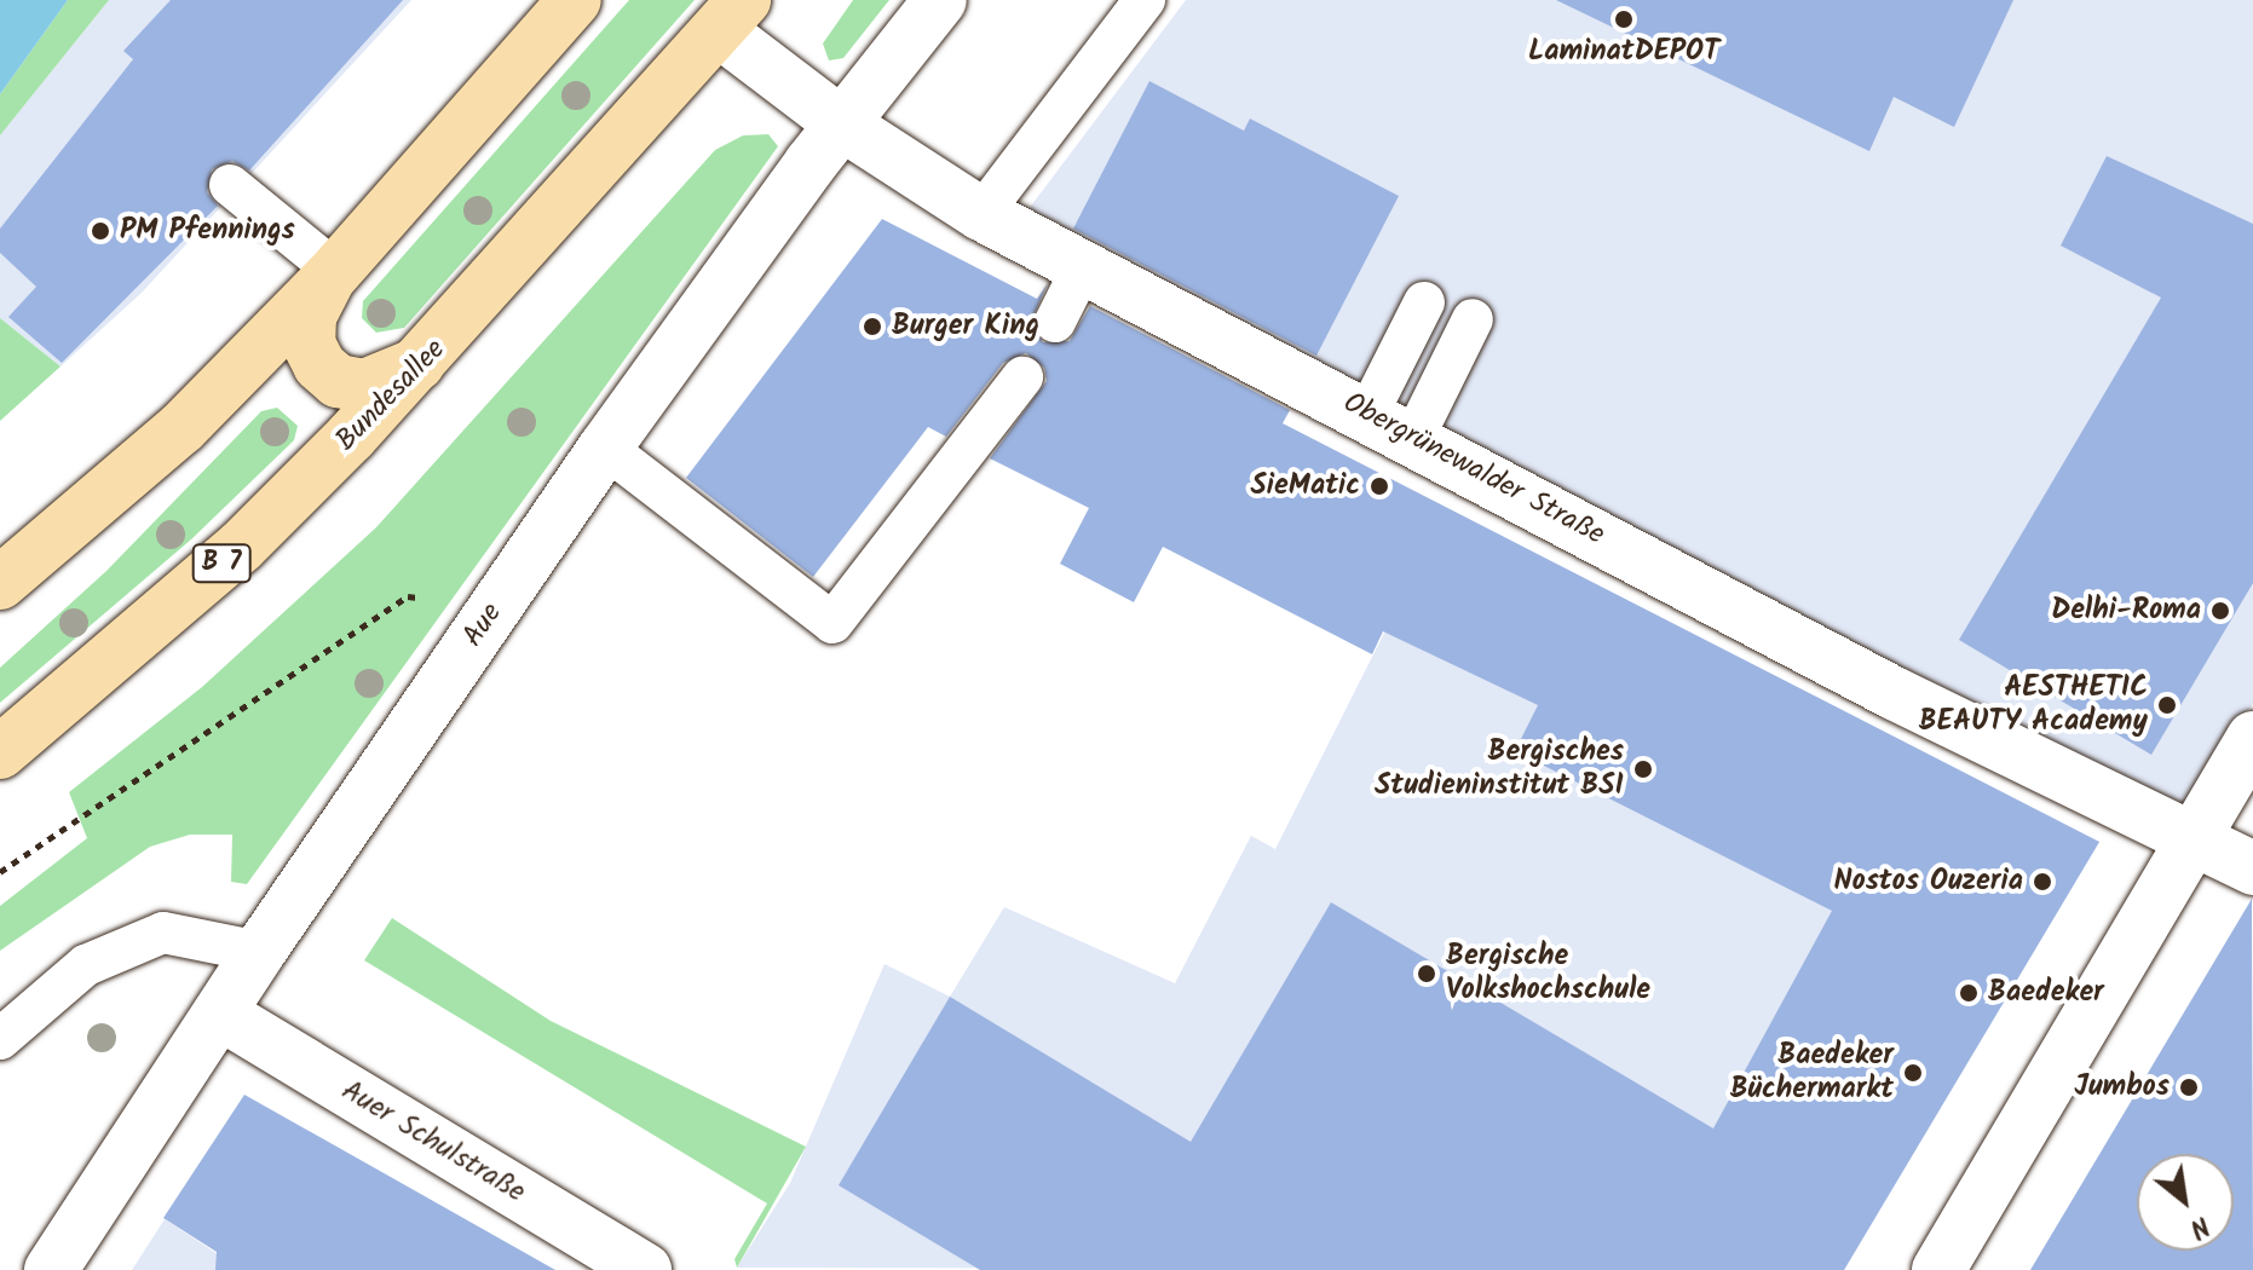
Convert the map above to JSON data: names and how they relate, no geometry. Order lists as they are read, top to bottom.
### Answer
{
  "streets": {
    "main road": ["Bundesallee", "B 7"],
    "street": ["Obergrünewalder Straße", "Aue", "Auer Schulstraße"]
  },
  "crossings": [
    ["Bundesallee", "Obergrünewalder Straße"],
    ["Obergrünewalder Straße", "Aue"],
    ["Aue", "Auer Schulstraße"]
  ],
  "places": [
    "LaminatDEPOT",
    "PM Pfennings",
    "Burger King",
    "SieMatic",
    "Delhi-Roma",
    "AESTHETIC BEAUTY Academy",
    "Bergisches Studieninstitut BSI",
    "Nostos Ouzeria",
    "Bergische Volkshochschule",
    "Baedeker",
    "Baedeker Büchermarkt",
    "Jumbos"
  ],
  "north": "bottom right"
}
